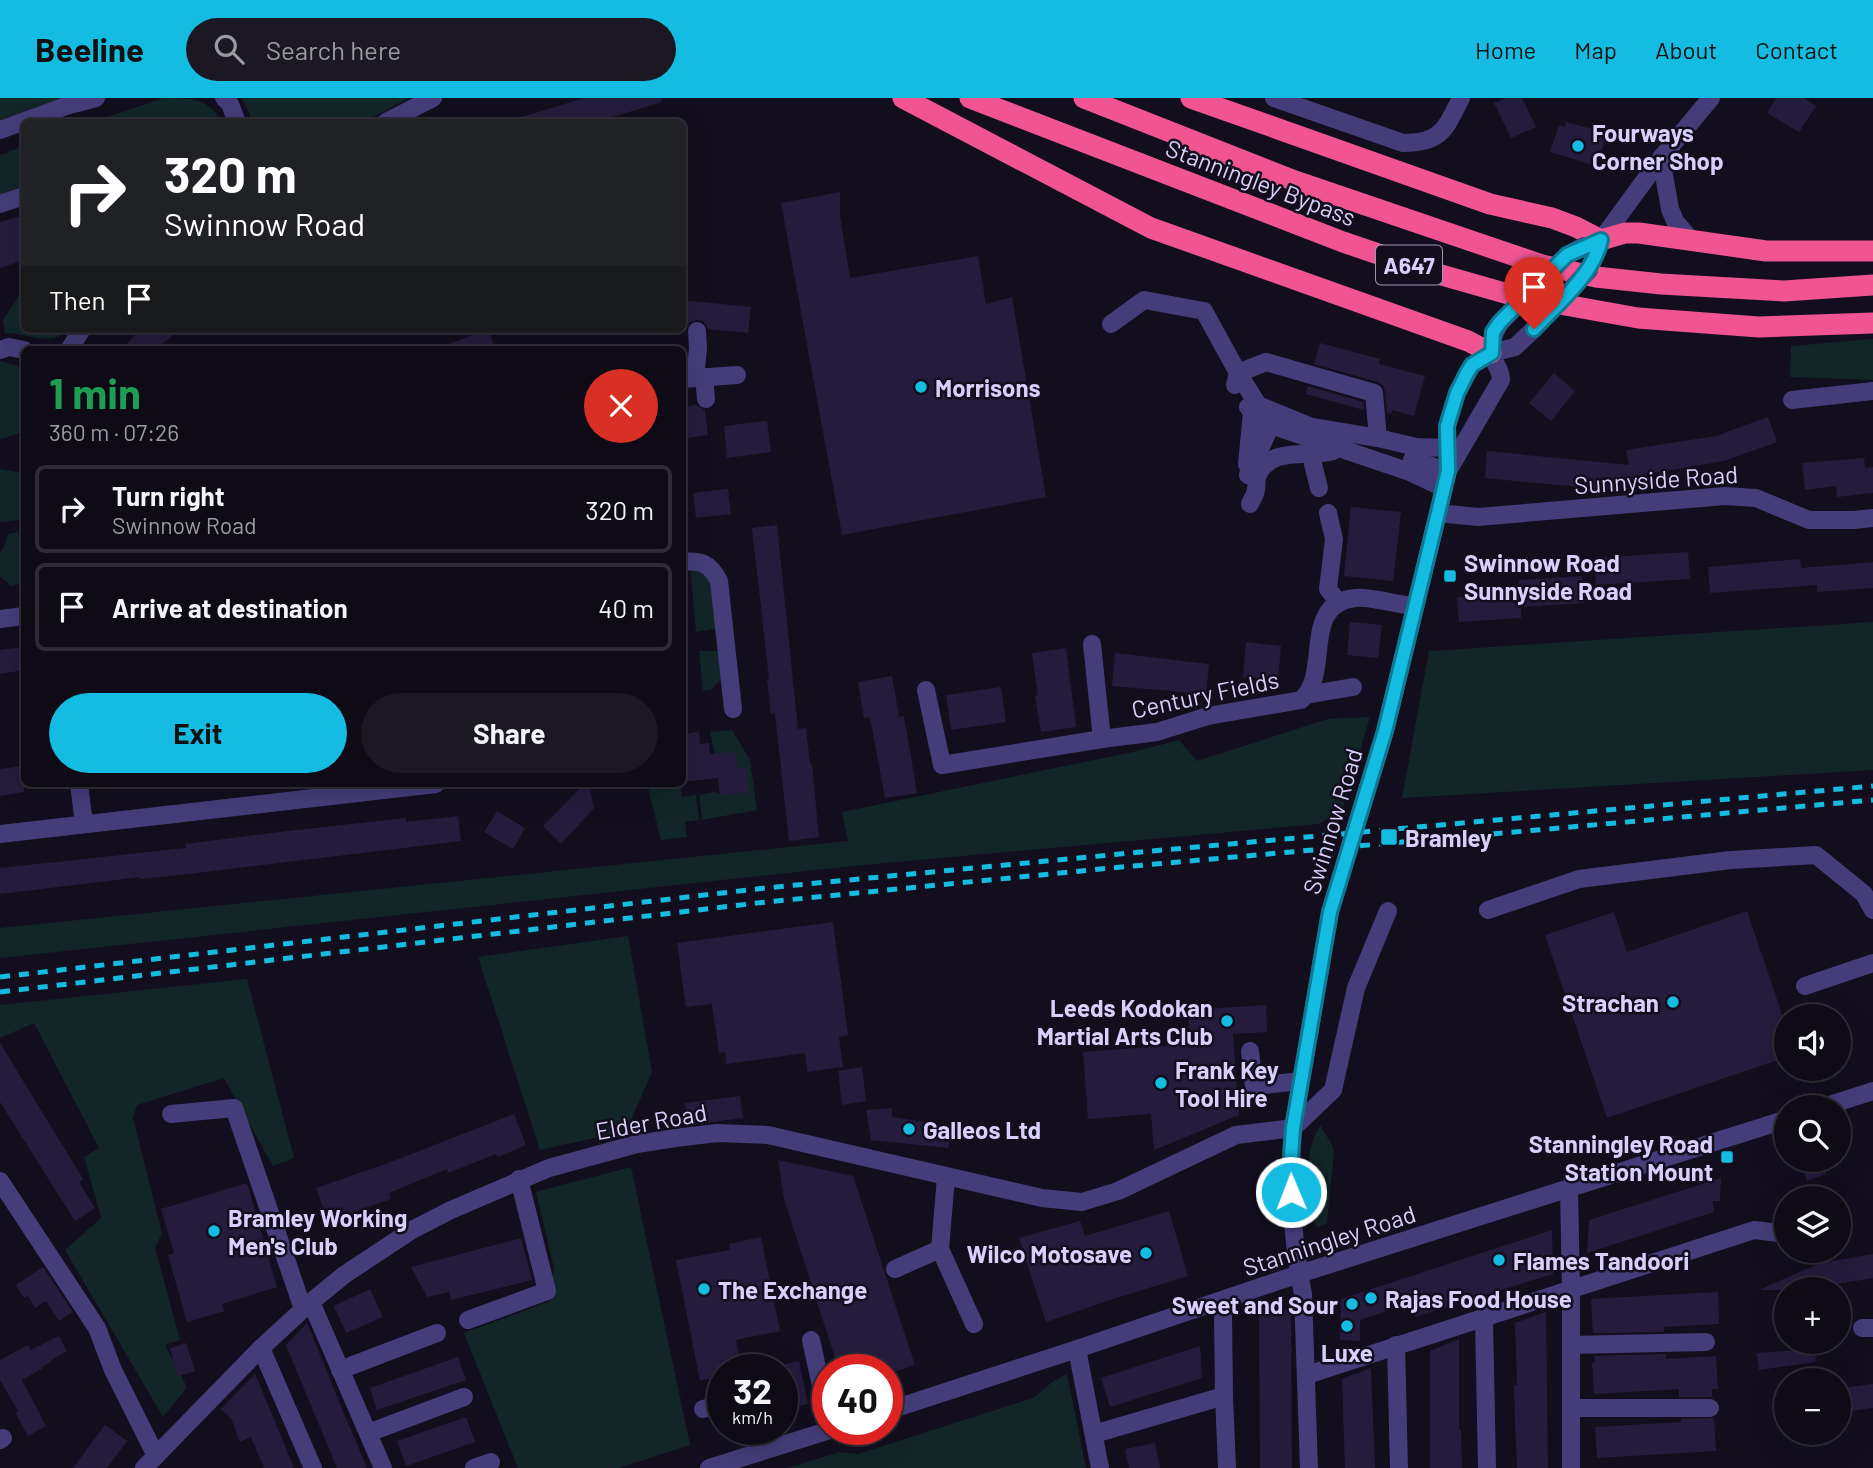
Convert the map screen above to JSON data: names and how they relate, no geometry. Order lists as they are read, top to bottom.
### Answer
{
  "streets": {
    "highway": ["Stanningley Bypass", "A647"],
    "street": [
      "Sunnyside Road",
      "Century Fields",
      "Swinnow Road",
      "Elder Road",
      "Stanningley Road"
    ]
  },
  "crossings": [
    ["A647", "Swinnow Road"],
    ["Sunnyside Road", "Swinnow Road"],
    ["Swinnow Road", "Elder Road"],
    ["Swinnow Road", "Stanningley Road"]
  ],
  "places": {
    "other": [
      "Fourways Corner Shop",
      "Morrisons",
      "Strachan",
      "Leeds Kodokan Martial Arts Club",
      "Frank Key Tool Hire",
      "Galleos Ltd",
      "Bramley Working Men's Club",
      "Wilco Motosave",
      "Flames Tandoori",
      "The Exchange",
      "Rajas Food House",
      "Sweet and Sour",
      "Luxe"
    ],
    "transit": ["Swinnow Road Sunnyside Road", "Bramley", "Stanningley Road Station Mount"]
  },
  "page": {
    "header": "Beeline",
    "search": "Search here",
    "nav": [
      "Home",
      "Map",
      "About",
      "Contact"
    ],
    "turn": ["320 m", "Swinnow Road"],
    "then": "Then",
    "heading": ["1 min", "360 m · 07:26"],
    "list": [
      {
        "name": "Turn right",
        "note": "Swinnow Road",
        "value": "320 m"
      },
      {
        "name": "Arrive at destination",
        "value": "40 m"
      }
    ],
    "buttons": ["Exit", "Share"],
    "map_buttons": ["+", "−"],
    "speed": "32 km/h",
    "limit": "40"
  }
}
